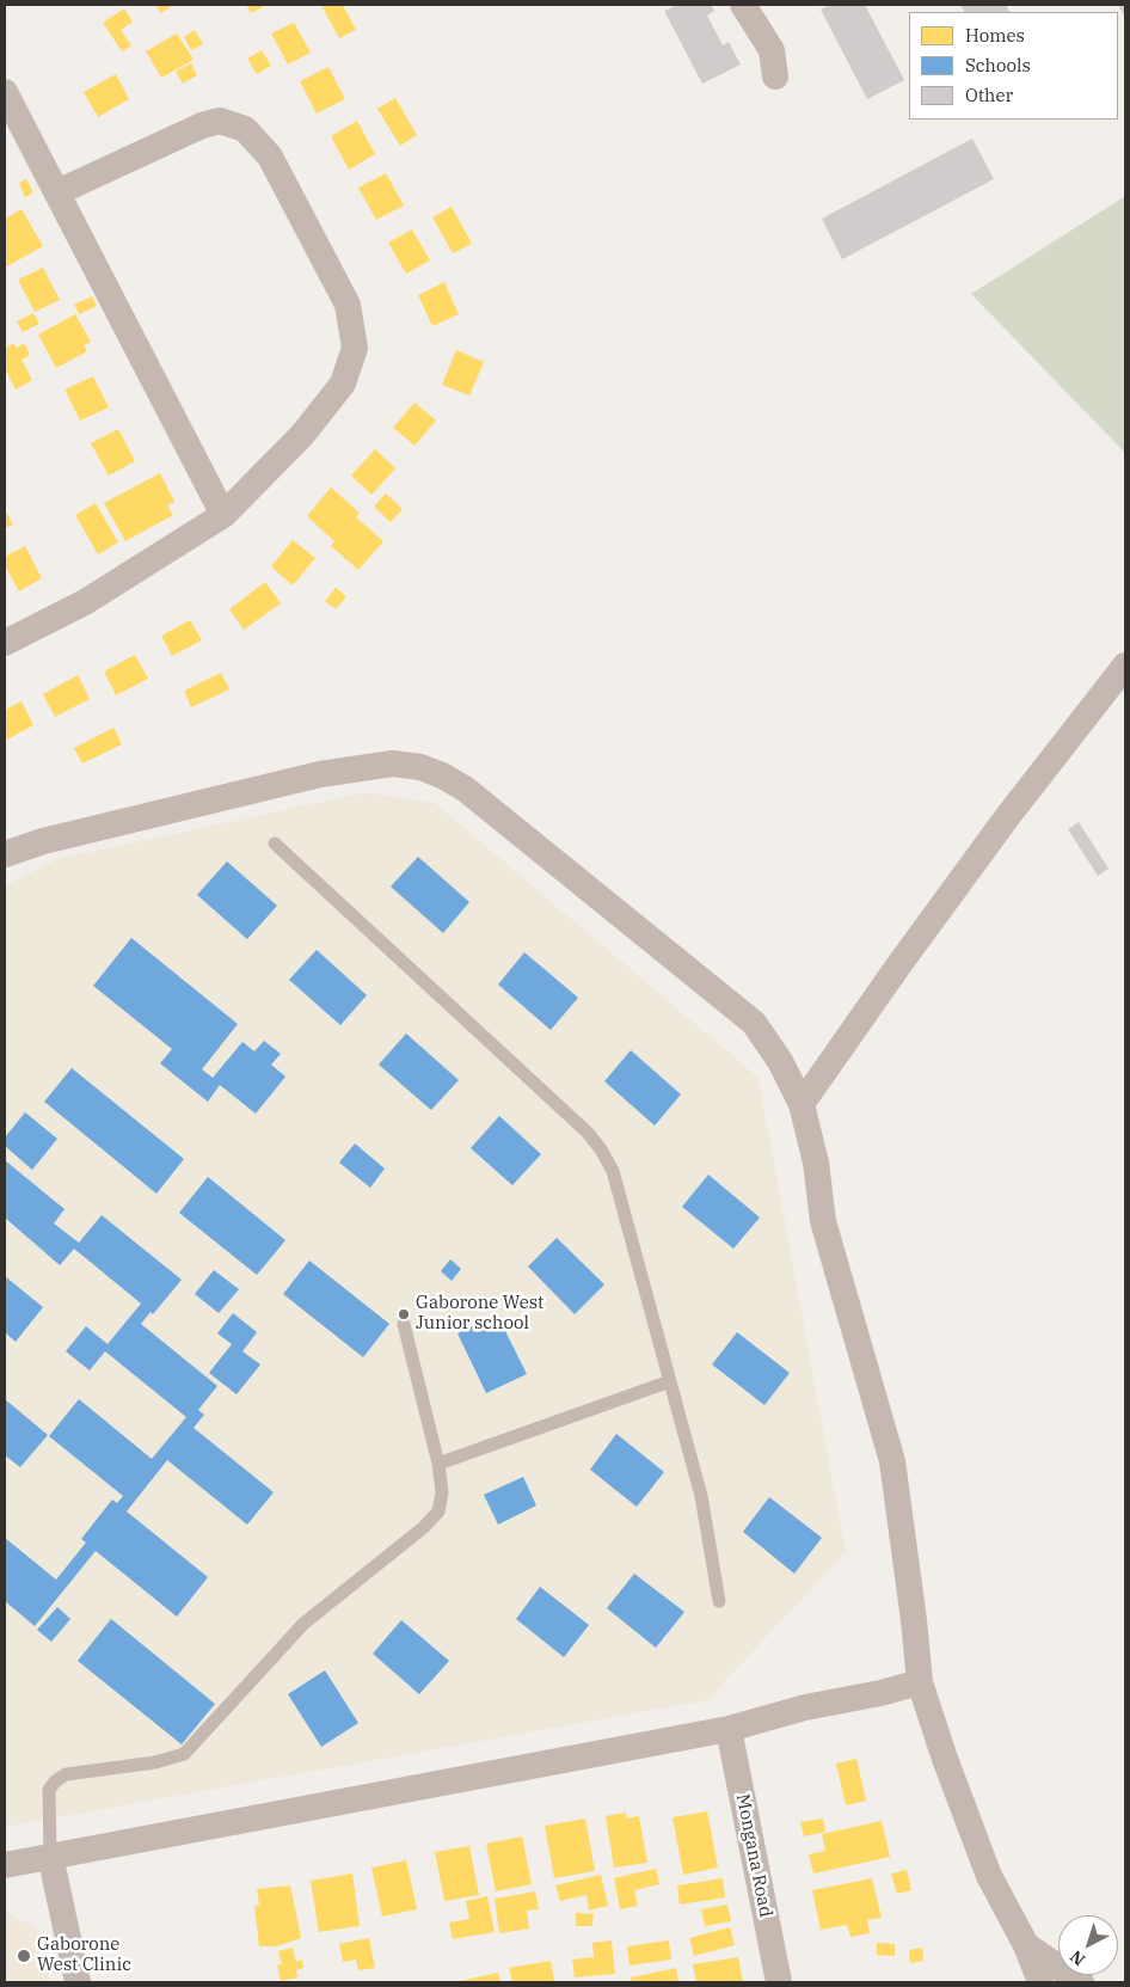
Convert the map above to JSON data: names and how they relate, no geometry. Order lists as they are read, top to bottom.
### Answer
{
  "streets": {
    "street": ["Mongana Road"]
  },
  "places": ["Gaborone West Junior school", "Gaborone West Clinic"],
  "legend": ["Homes", "Schools", "Other"],
  "north": "bottom left"
}
